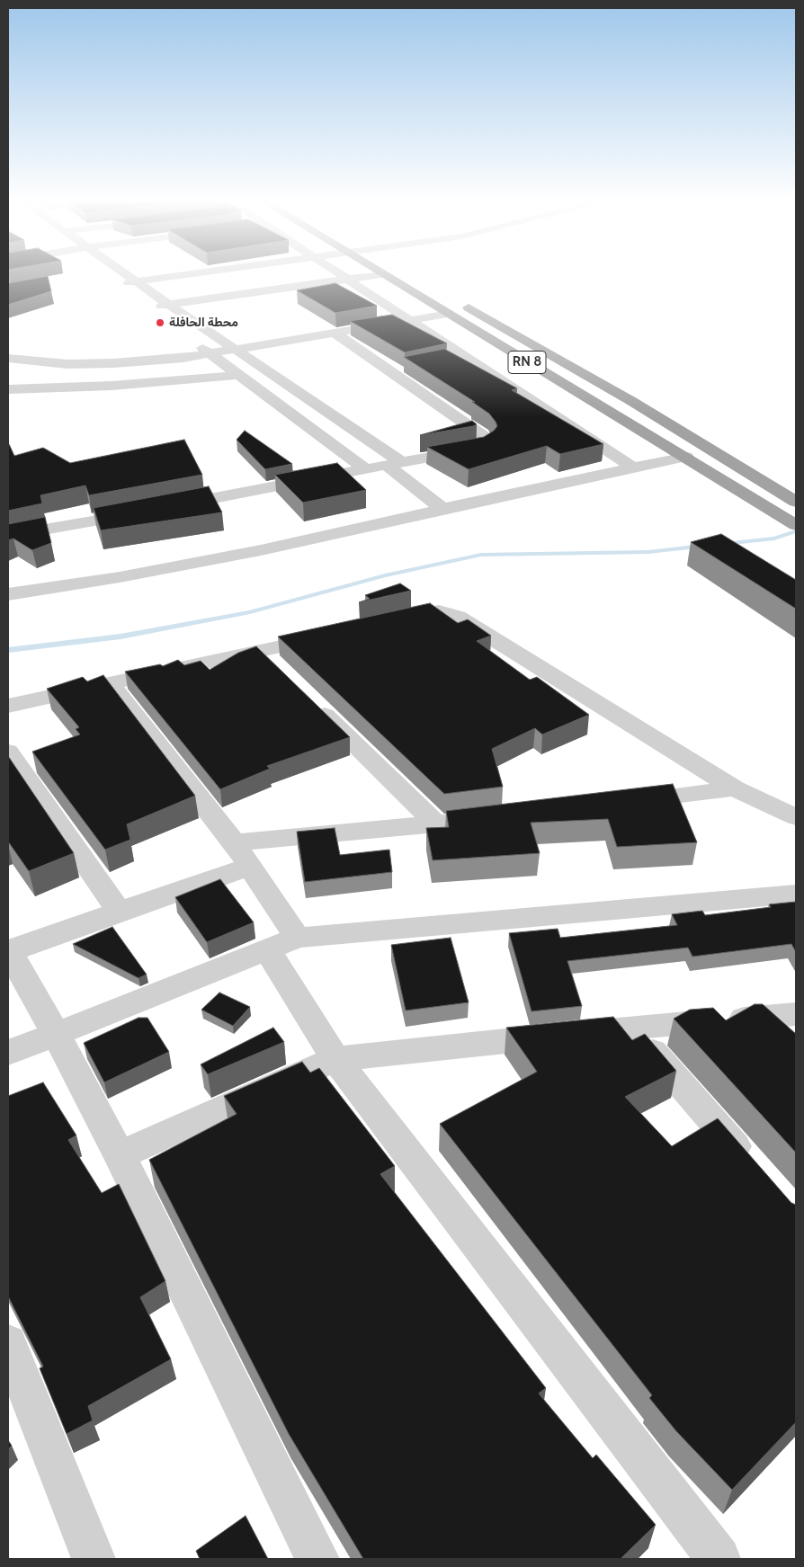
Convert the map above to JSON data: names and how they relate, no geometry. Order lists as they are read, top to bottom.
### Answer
{
  "streets": {
    "highway": ["RN 8"]
  },
  "places": ["محطة الحافلة"]
}
